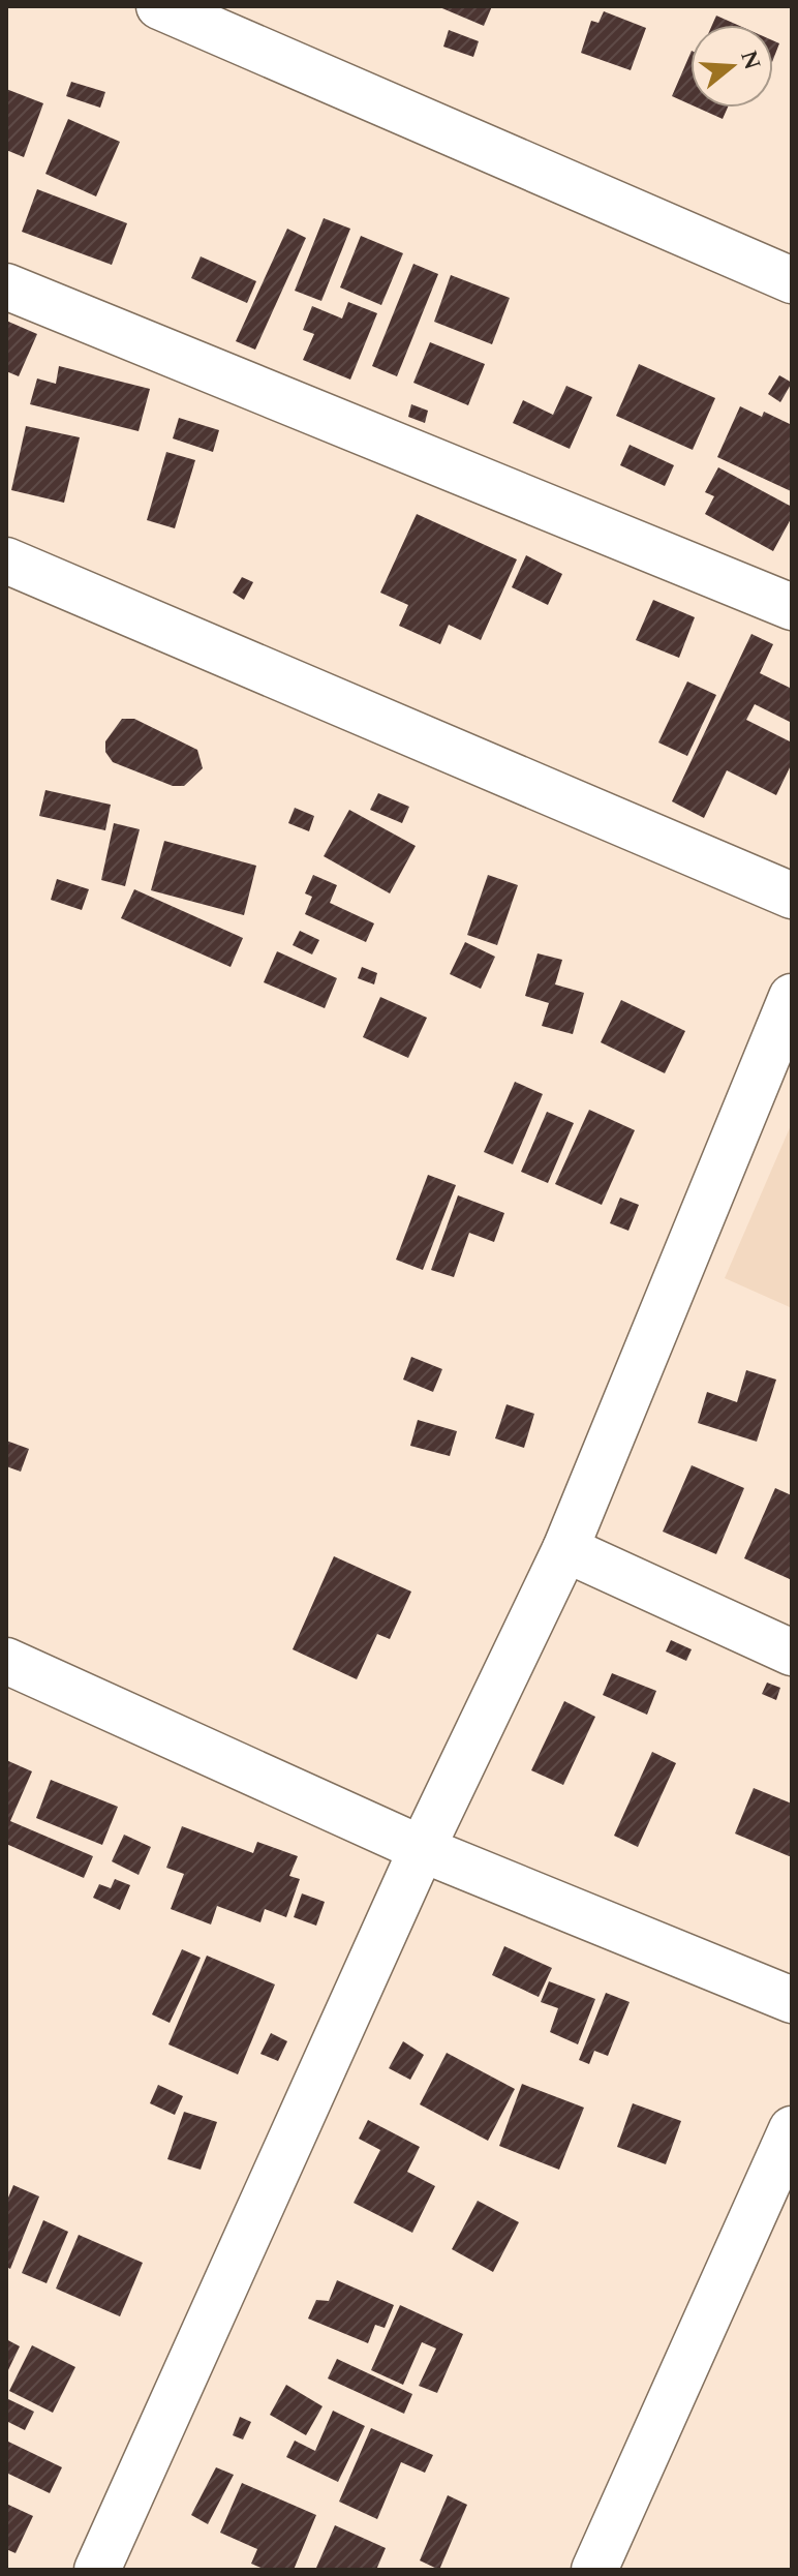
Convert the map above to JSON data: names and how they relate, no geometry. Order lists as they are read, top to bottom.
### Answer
{
  "north": "right"
}
